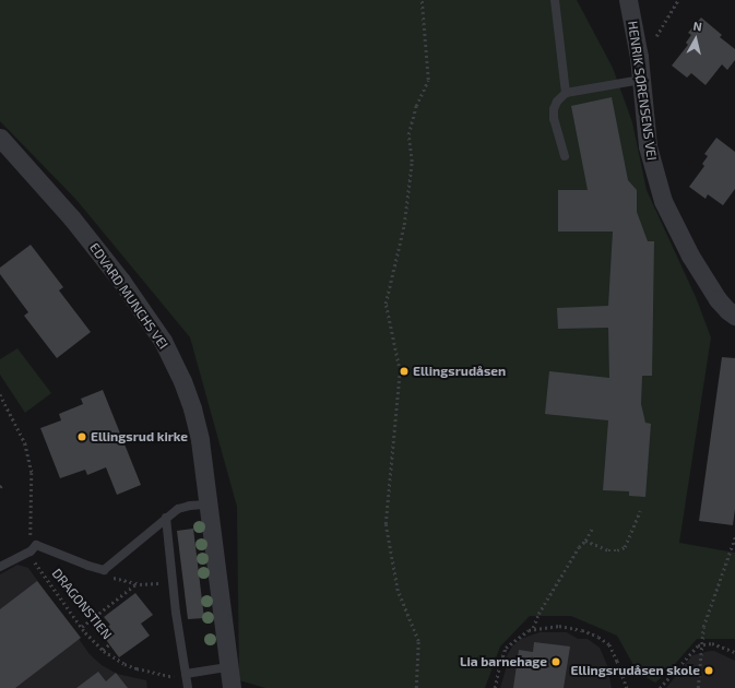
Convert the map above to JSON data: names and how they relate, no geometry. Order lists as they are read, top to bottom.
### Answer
{
  "streets": {
    "street": ["HENRIK SØRENSENS VEI", "EDVARD MUNCHS VEI"],
    "lane": ["DRAGONSTIEN"]
  },
  "places": [
    "Ellingsrudåsen",
    "Ellingsrud kirke",
    "Lia barnehage",
    "Ellingsrudåsen skole"
  ],
  "north": "top"
}
